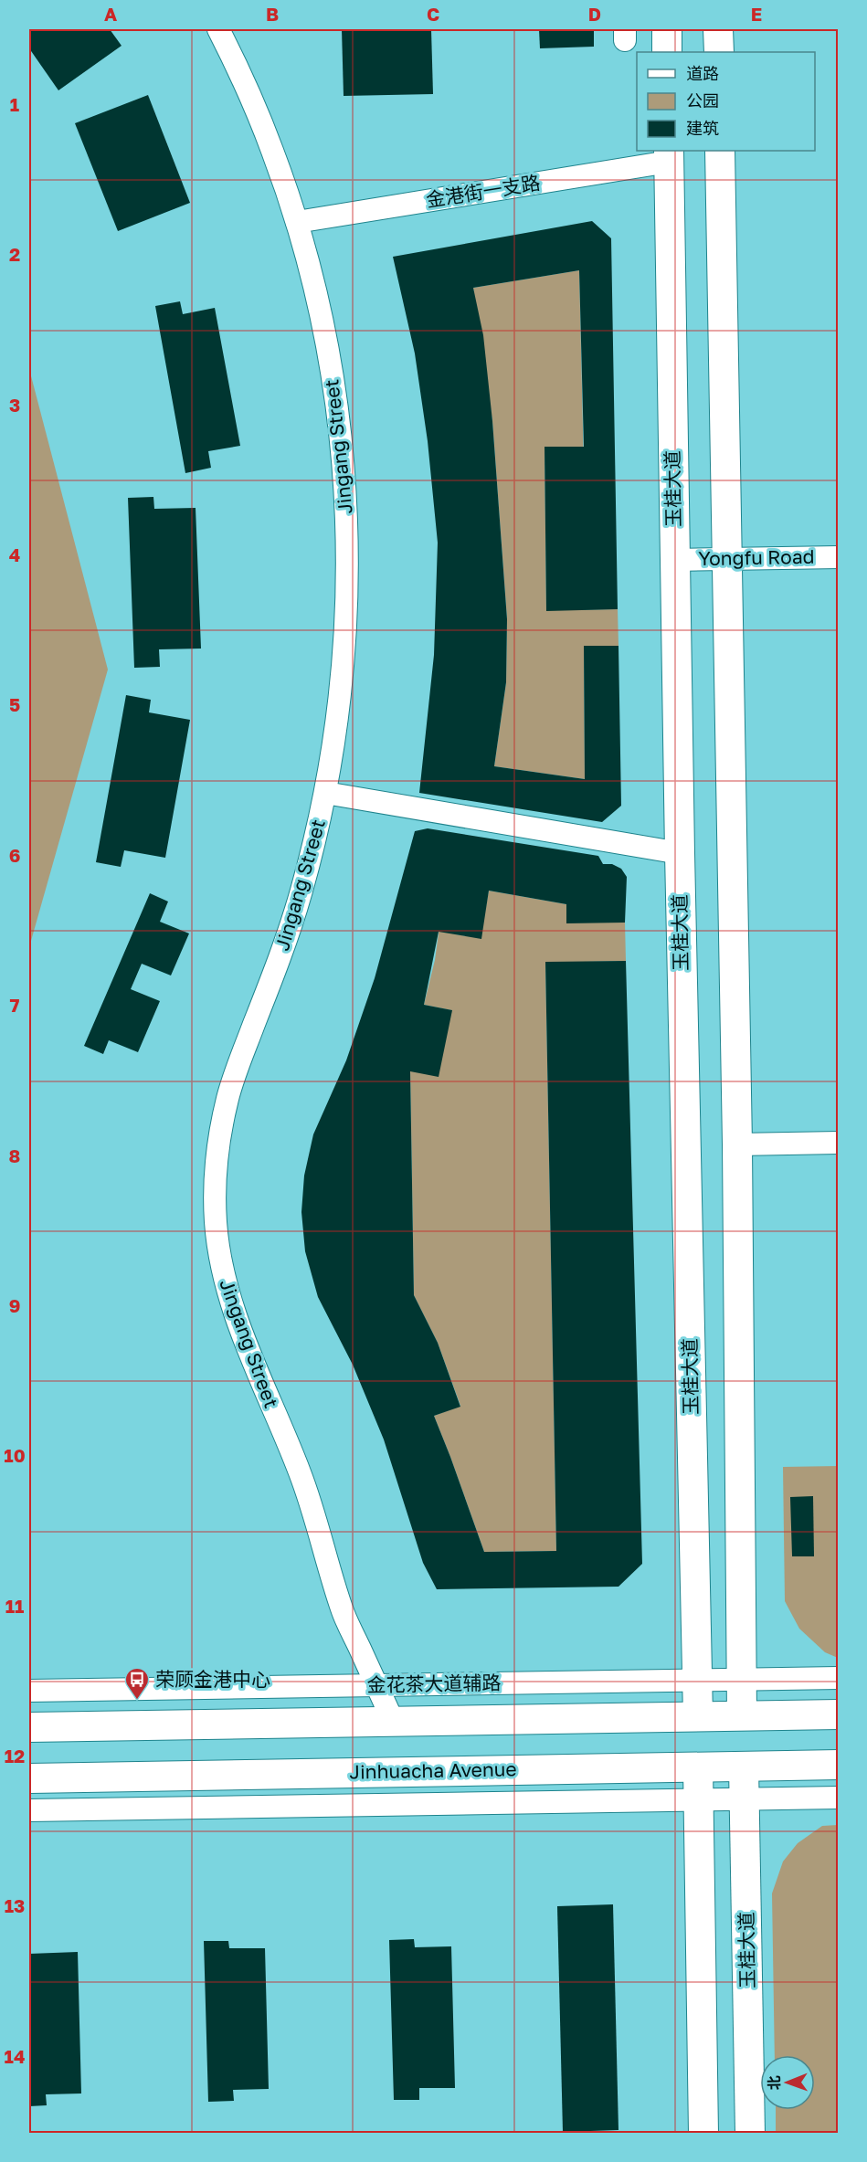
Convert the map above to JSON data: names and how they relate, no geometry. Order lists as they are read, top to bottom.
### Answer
{
  "streets": {
    "main road": ["玉桂大道", "Jinhuacha Avenue"],
    "street": [
      "金港街一支路",
      "Jingang Street",
      "Yongfu Road",
      "金花茶大道辅路"
    ]
  },
  "crossings": [
    ["金港街一支路", "Jingang Street"],
    ["金港街一支路", "玉桂大道"],
    ["Jingang Street", "金花茶大道辅路"],
    ["玉桂大道", "Yongfu Road"],
    ["玉桂大道", "金花茶大道辅路"],
    ["玉桂大道", "Jinhuacha Avenue"]
  ],
  "places": {
    "bus stop": ["荣顾金港中心"]
  },
  "legend": ["道路", "公园", "建筑"],
  "north": "left",
  "grid": {
    "columns": [
      "A",
      "B",
      "C",
      "D",
      "E"
    ],
    "rows": [
      "1",
      "2",
      "3",
      "4",
      "5",
      "6",
      "7",
      "8",
      "9",
      "10",
      "11",
      "12",
      "13",
      "14"
    ]
  }
}
